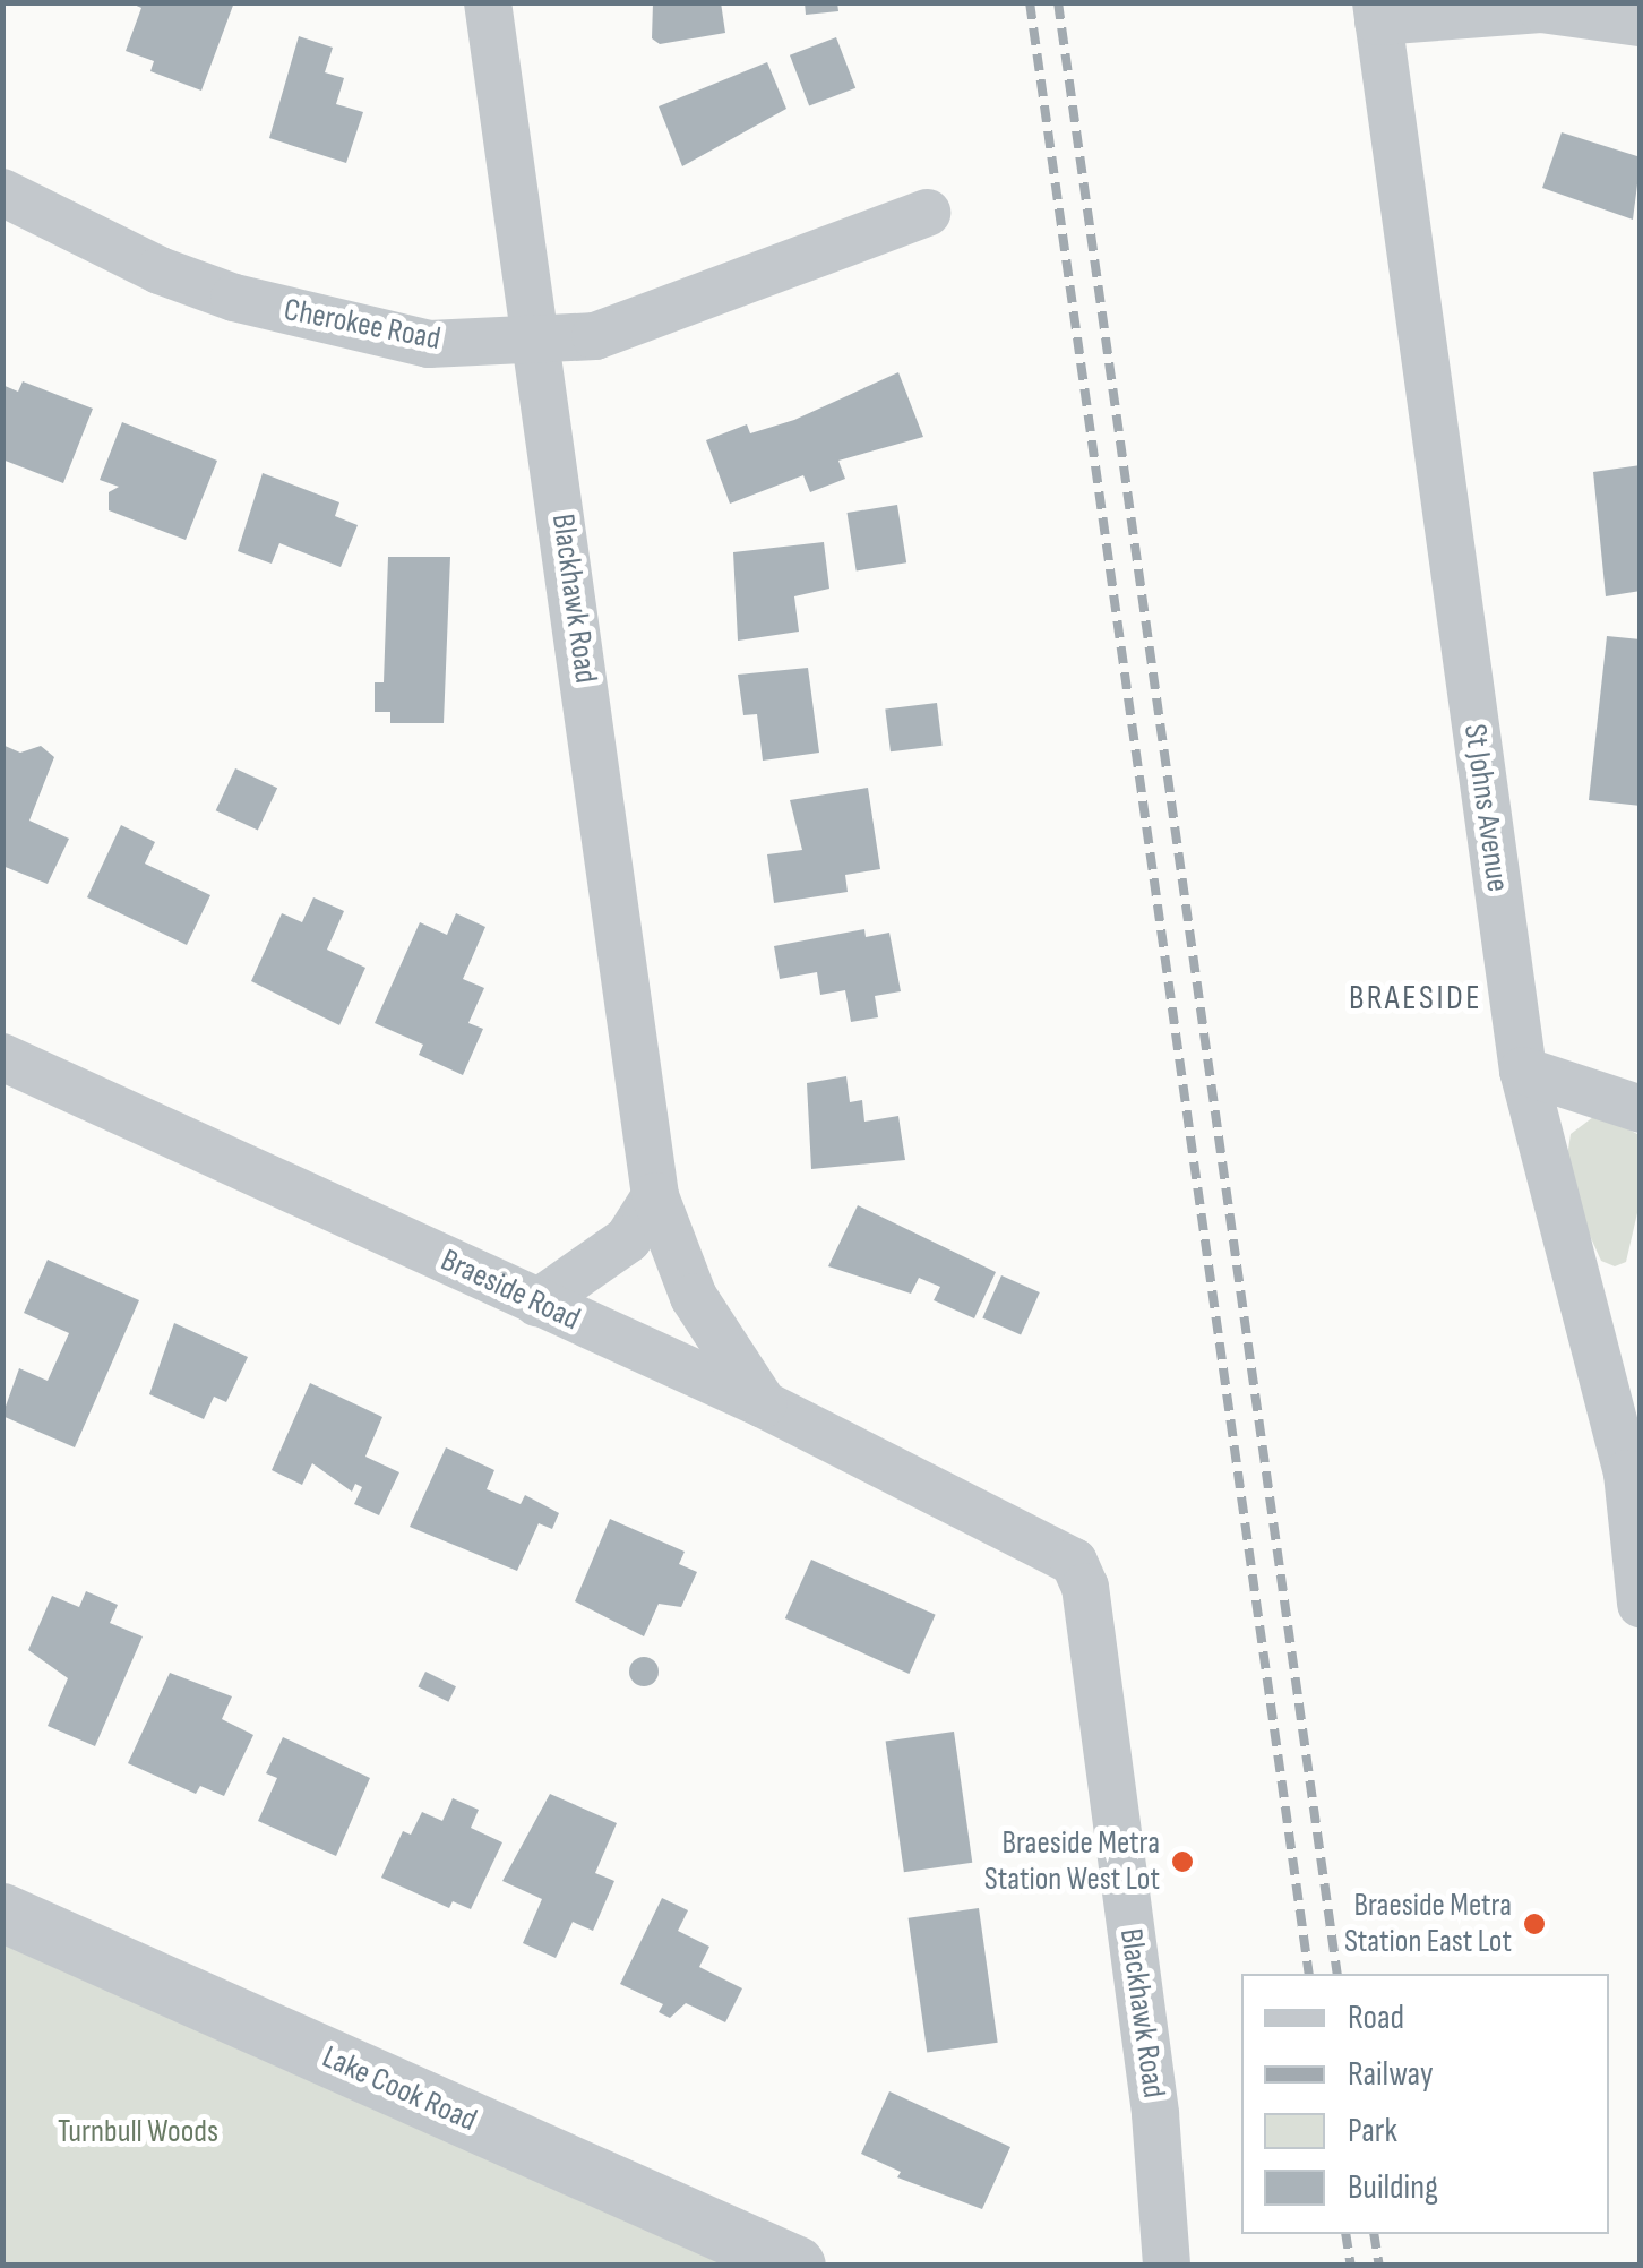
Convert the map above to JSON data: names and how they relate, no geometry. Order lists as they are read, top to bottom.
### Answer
{
  "streets": {
    "street": [
      "Cherokee Road",
      "Blackhawk Road",
      "St Johns Avenue",
      "Braeside Road",
      "Lake Cook Road"
    ]
  },
  "crossings": [
    ["Cherokee Road", "Blackhawk Road"],
    ["Blackhawk Road", "Braeside Road"]
  ],
  "districts": ["BRAESIDE"],
  "parks": ["Turnbull Woods"],
  "places": ["Braeside Metra Station West Lot", "Braeside Metra Station East Lot"],
  "legend": [
    "Road",
    "Railway",
    "Park",
    "Building"
  ]
}
